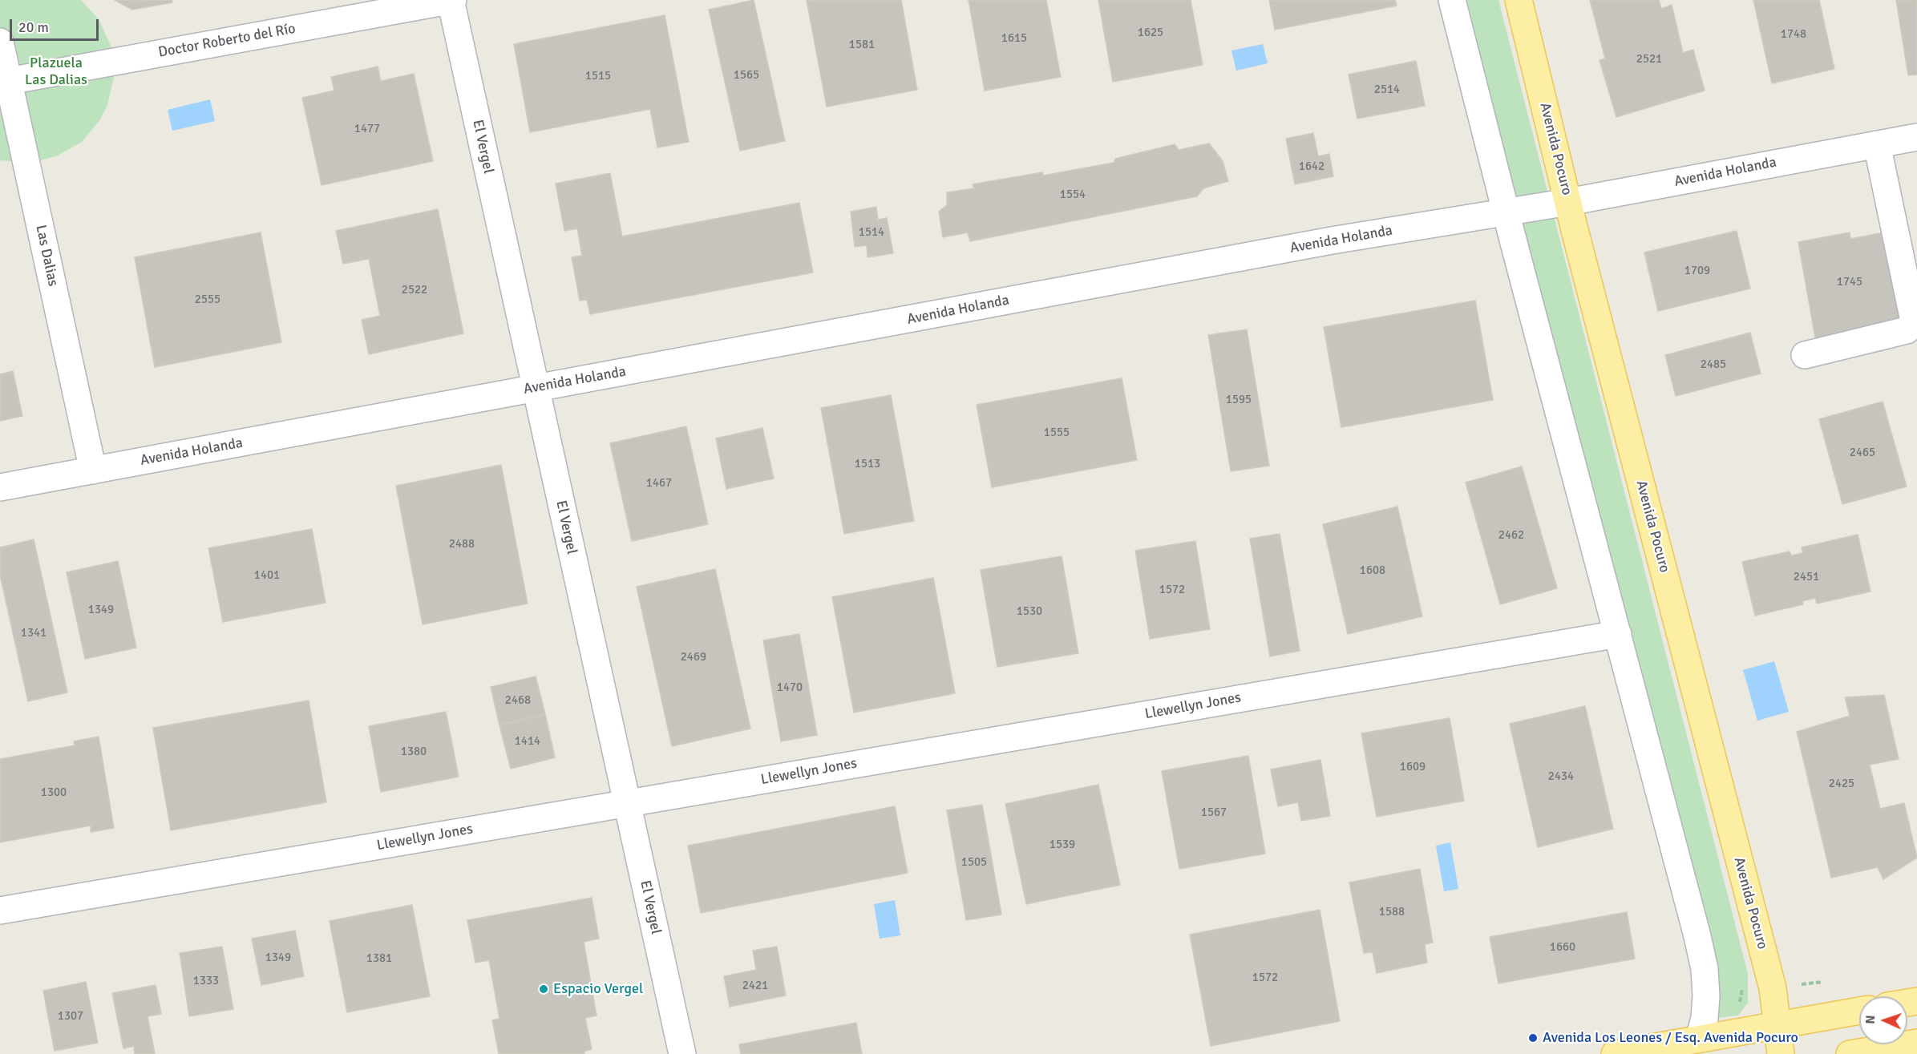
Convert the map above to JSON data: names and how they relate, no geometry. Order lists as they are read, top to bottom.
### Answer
{
  "streets": {
    "main road": ["Avenida Pocuro"],
    "street": [
      "Doctor Roberto del Río",
      "El Vergel",
      "Avenida Holanda",
      "Las Dalias",
      "Llewellyn Jones"
    ]
  },
  "crossings": [
    ["Doctor Roberto del Río", "El Vergel"],
    ["Doctor Roberto del Río", "Las Dalias"],
    ["El Vergel", "Avenida Holanda"],
    ["El Vergel", "Llewellyn Jones"],
    ["Avenida Pocuro", "Avenida Holanda"],
    ["Avenida Holanda", "Las Dalias"]
  ],
  "parks": ["Plazuela Las Dalias"],
  "places": ["Espacio Vergel", "Avenida Los Leones / Esq. Avenida Pocuro"],
  "house_numbers": [
    "1625",
    "1748",
    "1615",
    "1581",
    "2521",
    "1565",
    "1515",
    "2514",
    "1477",
    "1642",
    "1554",
    "1514",
    "1709",
    "1745",
    "2522",
    "2555",
    "2485",
    "1595",
    "1555",
    "2465",
    "1513",
    "1467",
    "2462",
    "2488",
    "1608",
    "1401",
    "2451",
    "1572",
    "1349",
    "1530",
    "1341",
    "2469",
    "1470",
    "2468",
    "1414",
    "1380",
    "1609",
    "2434",
    "2425",
    "1300",
    "1567",
    "1539",
    "1505",
    "1588",
    "1660",
    "1349",
    "1381",
    "1572",
    "1333",
    "2421",
    "1307"
  ],
  "scale_bar": "20 m",
  "north": "left"
}
